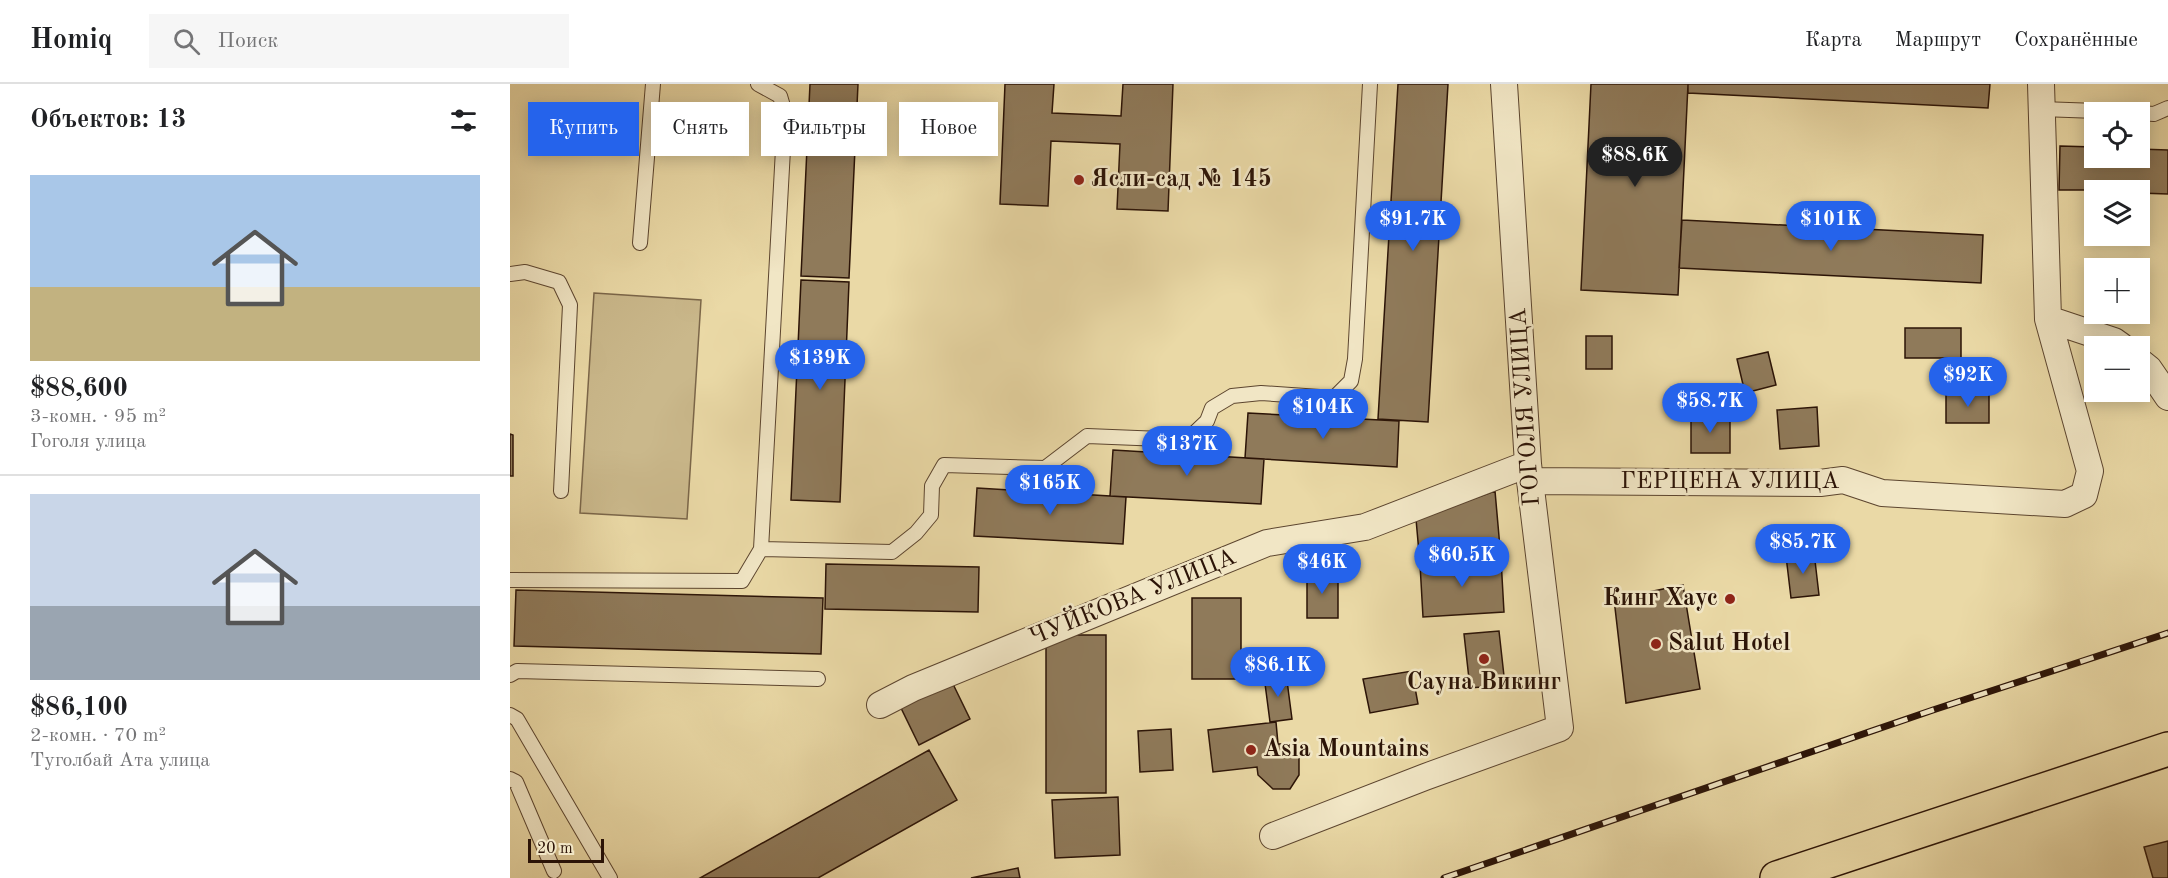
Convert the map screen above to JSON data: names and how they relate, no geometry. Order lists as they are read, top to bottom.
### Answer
{
  "streets": {
    "street": ["ГОГОЛЯ УЛИЦА", "ГЕРЦЕНА УЛИЦА", "ЧУЙКОВА УЛИЦА"]
  },
  "crossings": [
    ["ГОГОЛЯ УЛИЦА", "ГЕРЦЕНА УЛИЦА"],
    ["ГОГОЛЯ УЛИЦА", "ЧУЙКОВА УЛИЦА"],
    ["ГЕРЦЕНА УЛИЦА", "ЧУЙКОВА УЛИЦА"]
  ],
  "places": [
    "Ясли-сад № 145",
    "Кинг Хаус",
    "Salut Hotel",
    "Сауна Викинг",
    "Asia Mountains"
  ],
  "scale_bar": "20 m",
  "page": {
    "header": "Homiq",
    "search": "Поиск",
    "nav": ["Карта", "Маршрут", "Сохранённые"],
    "heading": "Объектов: 13",
    "map_buttons": ["+", "−"],
    "chip": [
      "Купить",
      "Снять",
      "Фильтры",
      "Новое"
    ],
    "price": [
      "$88.6K",
      "$91.7K",
      "$101K",
      "$139K",
      "$92K",
      "$58.7K",
      "$104K",
      "$137K",
      "$165K",
      "$85.7K",
      "$60.5K",
      "$46K",
      "$86.1K"
    ],
    "list": [
      {
        "name": "$88,600",
        "note": "3-комн. · 95 m² · Гоголя улица"
      },
      {
        "name": "$86,100",
        "note": "2-комн. · 70 m² · Туголбай Ата улица"
      }
    ],
    "scale": "20 m"
  }
}
